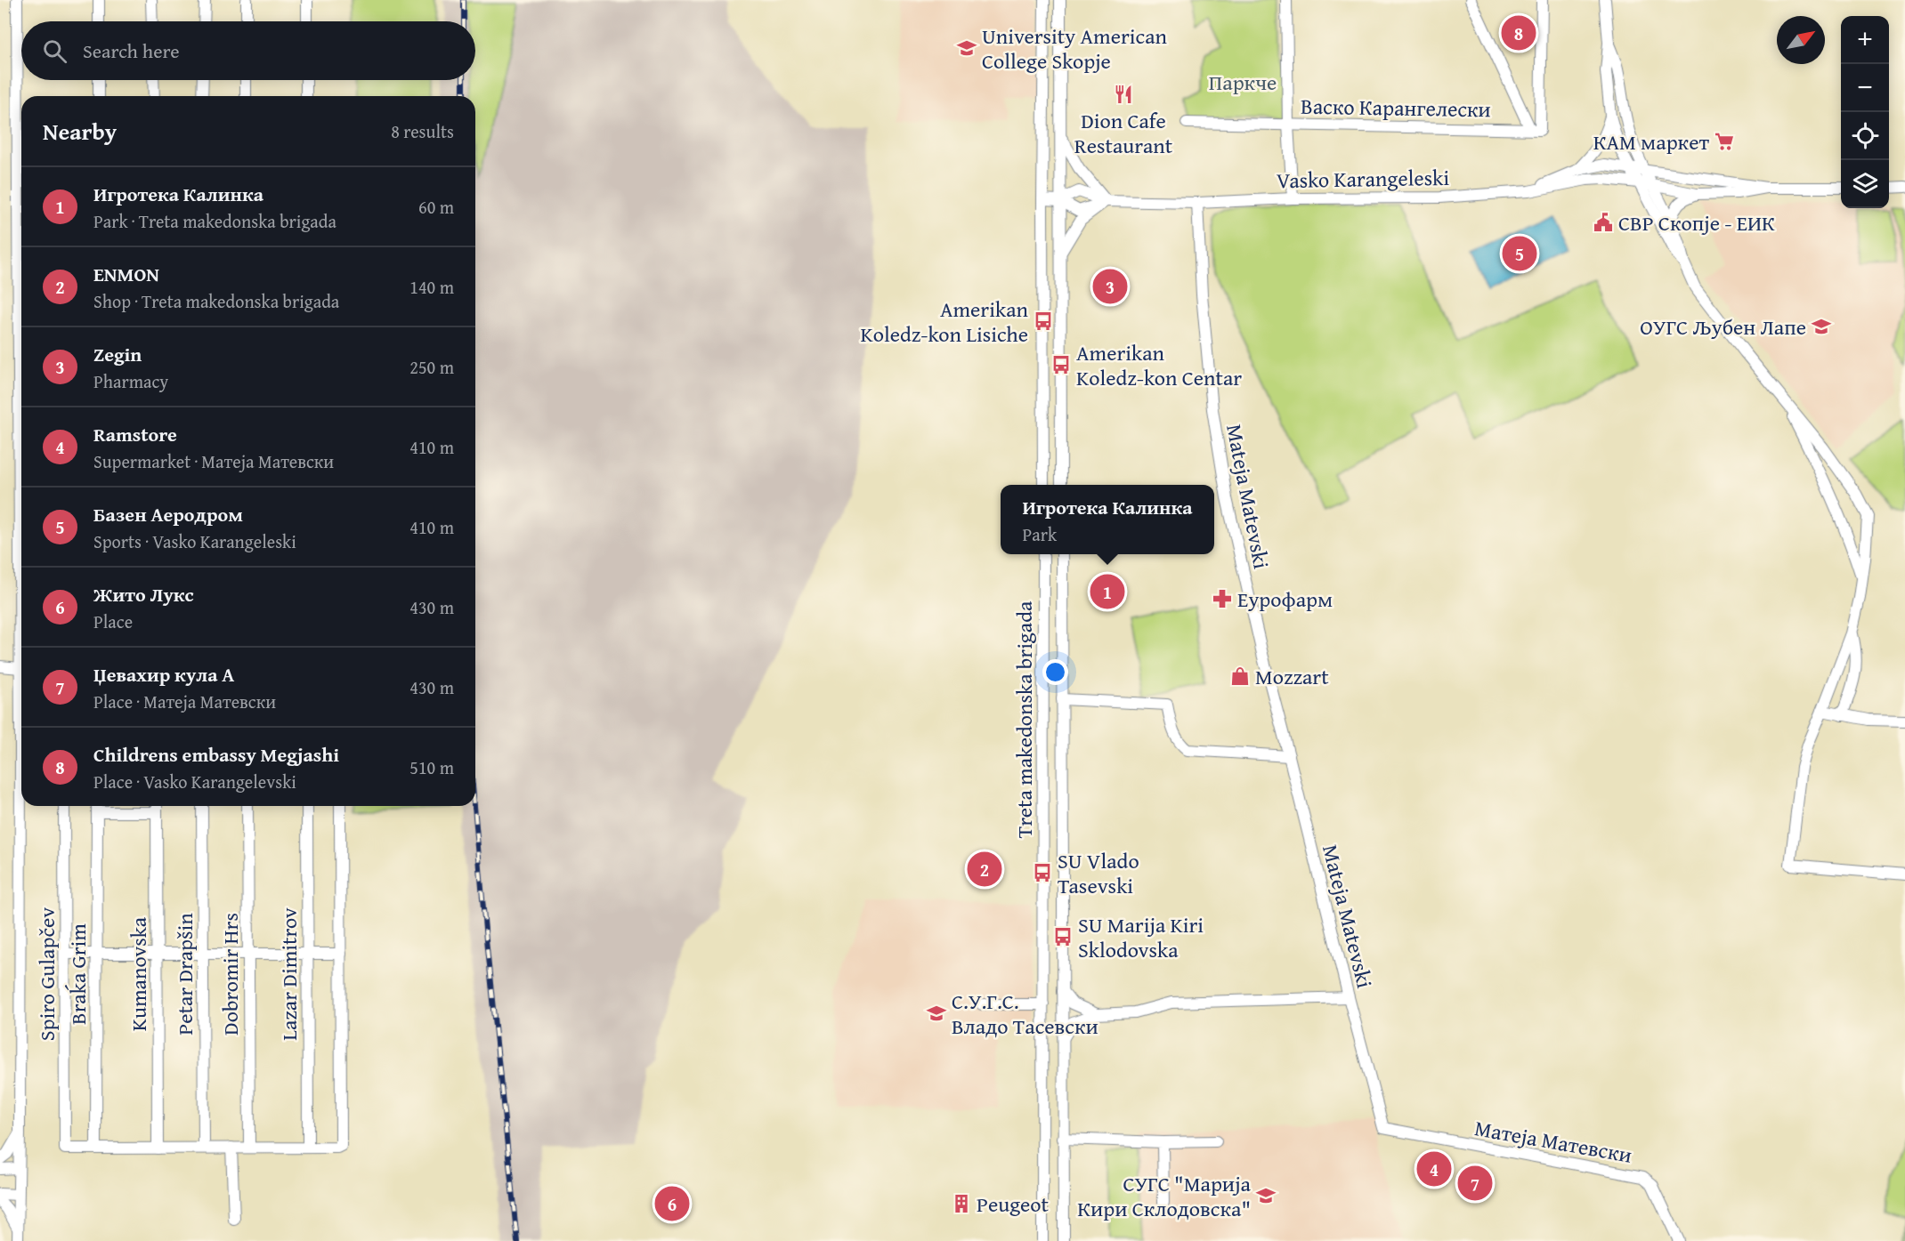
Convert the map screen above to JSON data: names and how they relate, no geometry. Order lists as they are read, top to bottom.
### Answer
{
  "streets": {
    "street": [
      "Васко Карангелески",
      "Vasko Karangeleski",
      "Mateja Matevski",
      "Treta makedonska brigada",
      "Spiro Gulapčev",
      "Braḱa Grim",
      "Kumanovska",
      "Petar Drapšin",
      "Dobromir Hrs",
      "Lazar Dimitrov"
    ]
  },
  "crossings": [
    ["Vasko Karangeleski", "Mateja Matevski"],
    ["Spiro Gulapčev", "Braḱa Grim"]
  ],
  "parks": ["Паркче"],
  "places": {
    "school or university": [
      "University American College Skopje",
      "ОУГС Љубен Лапе",
      "С.У.Г.С. Владо Тасевски",
      "СУГС \"Марија Кири Склодовска\""
    ],
    "restaurant": ["Dion Cafe Restaurant"],
    "supermarket": ["КАМ маркет"],
    "public building": ["СВР Скопје - ЕИК"],
    "bus stop": [
      "Amerikan Koledz-kon Lisiche",
      "Amerikan Koledz-kon Centar",
      "SU Vlado Tasevski",
      "SU Marija Kiri Sklodovska"
    ],
    "pharmacy": ["Еурофарм"],
    "shop": ["Mozzart"],
    "building": ["Peugeot"]
  },
  "north": "top right",
  "page": {
    "pins": [
      "8",
      "5",
      "3",
      "1",
      "2",
      "4",
      "7",
      "6"
    ],
    "map_buttons": ["+", "−"],
    "search": "Search here",
    "heading": ["Nearby", "8 results"],
    "list": [
      {
        "mark": "1",
        "name": "Игротека Калинка",
        "note": "Park · Treta makedonska brigada",
        "value": "60 m"
      },
      {
        "mark": "2",
        "name": "ENMON",
        "note": "Shop · Treta makedonska brigada",
        "value": "140 m"
      },
      {
        "mark": "3",
        "name": "Zegin",
        "note": "Pharmacy",
        "value": "250 m"
      },
      {
        "mark": "4",
        "name": "Ramstore",
        "note": "Supermarket · Матеја Матевски",
        "value": "410 m"
      },
      {
        "mark": "5",
        "name": "Базен Аеродром",
        "note": "Sports · Vasko Karangeleski",
        "value": "410 m"
      },
      {
        "mark": "6",
        "name": "Жито Лукс",
        "note": "Place",
        "value": "430 m"
      },
      {
        "mark": "7",
        "name": "Џевахир кула А",
        "note": "Place · Матеја Матевски",
        "value": "430 m"
      },
      {
        "mark": "8",
        "name": "Childrens embassy Megjashi",
        "note": "Place · Vasko Karangelevski",
        "value": "510 m"
      }
    ],
    "popup": ["Игротека Калинка", "Park"]
  }
}
